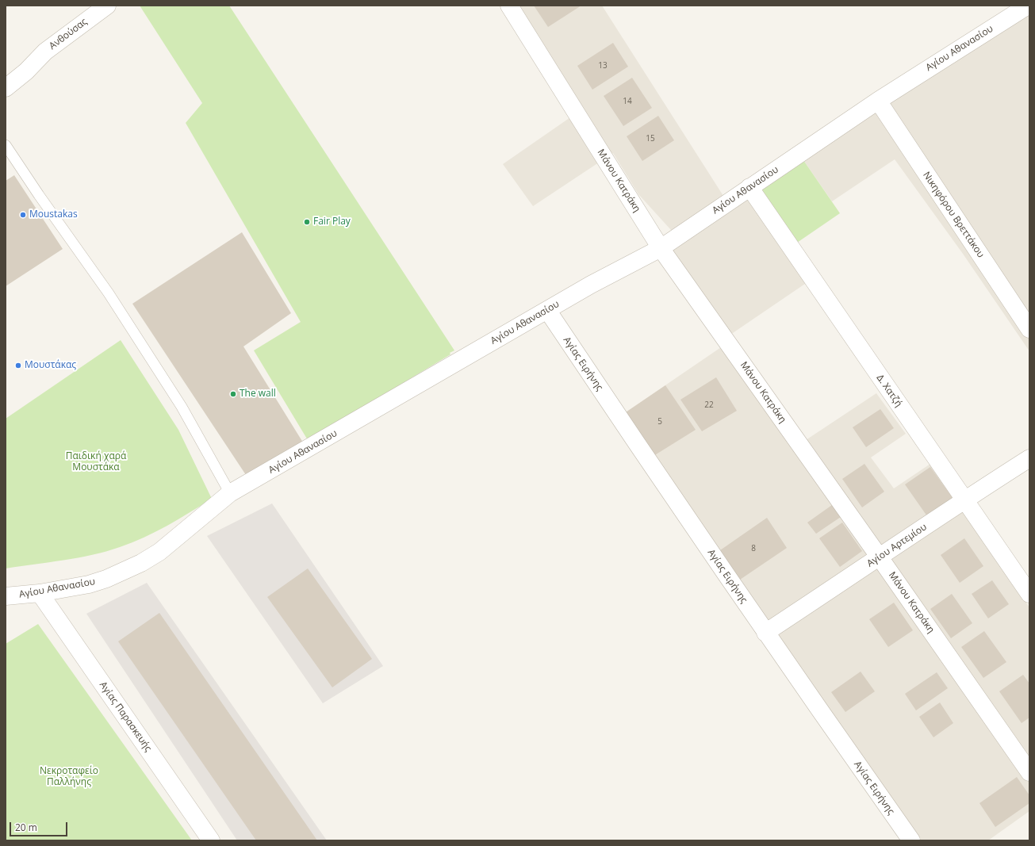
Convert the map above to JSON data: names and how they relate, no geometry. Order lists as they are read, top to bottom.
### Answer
{
  "streets": {
    "street": [
      "Ανθούσας",
      "Αγίου Αθανασίου",
      "Μάνου Κατράκη",
      "Νικηφόρου Βρεττάκου",
      "Αγίας Ειρήνης",
      "Δ. Χατζή",
      "Αγίου Αρτεμίου",
      "Αγίας Παρασκευής"
    ]
  },
  "crossings": [
    ["Αγίου Αθανασίου", "Μάνου Κατράκη"],
    ["Αγίου Αθανασίου", "Νικηφόρου Βρεττάκου"],
    ["Αγίου Αθανασίου", "Αγίας Ειρήνης"],
    ["Αγίου Αθανασίου", "Δ. Χατζή"],
    ["Αγίου Αθανασίου", "Αγίας Παρασκευής"],
    ["Μάνου Κατράκη", "Αγίου Αρτεμίου"],
    ["Αγίας Ειρήνης", "Αγίου Αρτεμίου"],
    ["Δ. Χατζή", "Αγίου Αρτεμίου"]
  ],
  "parks": ["Παιδική χαρά Μουστάκα", "Νεκροταφείο Παλλήνης"],
  "places": [
    "Moustakas",
    "Fair Play",
    "Μουστάκας",
    "The wall"
  ],
  "house_numbers": [
    "13",
    "14",
    "15",
    "22",
    "5",
    "8"
  ],
  "scale_bar": "20 m"
}
